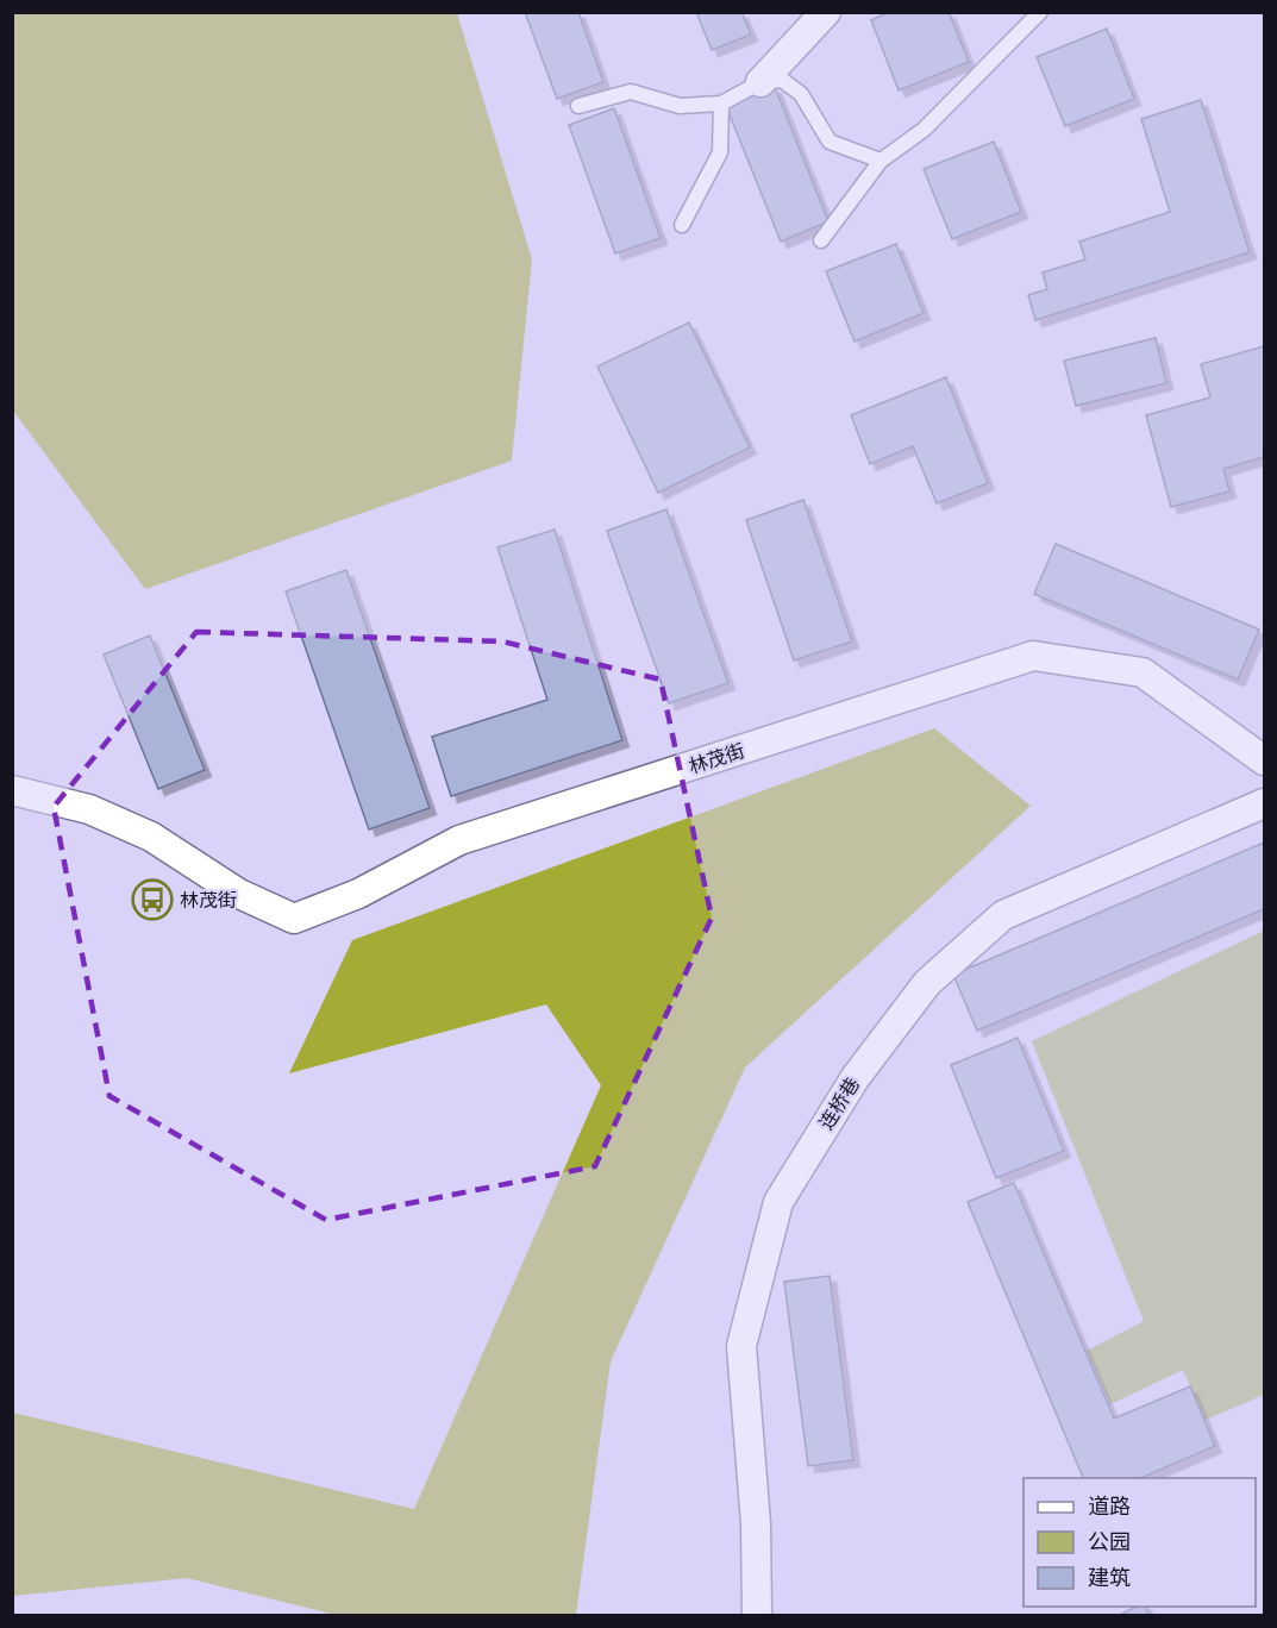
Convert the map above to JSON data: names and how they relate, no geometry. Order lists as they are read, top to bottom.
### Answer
{
  "streets": {
    "street": ["林茂街", "连桥巷"]
  },
  "places": {
    "bus stop": ["林茂街"]
  },
  "legend": ["道路", "公园", "建筑"]
}
